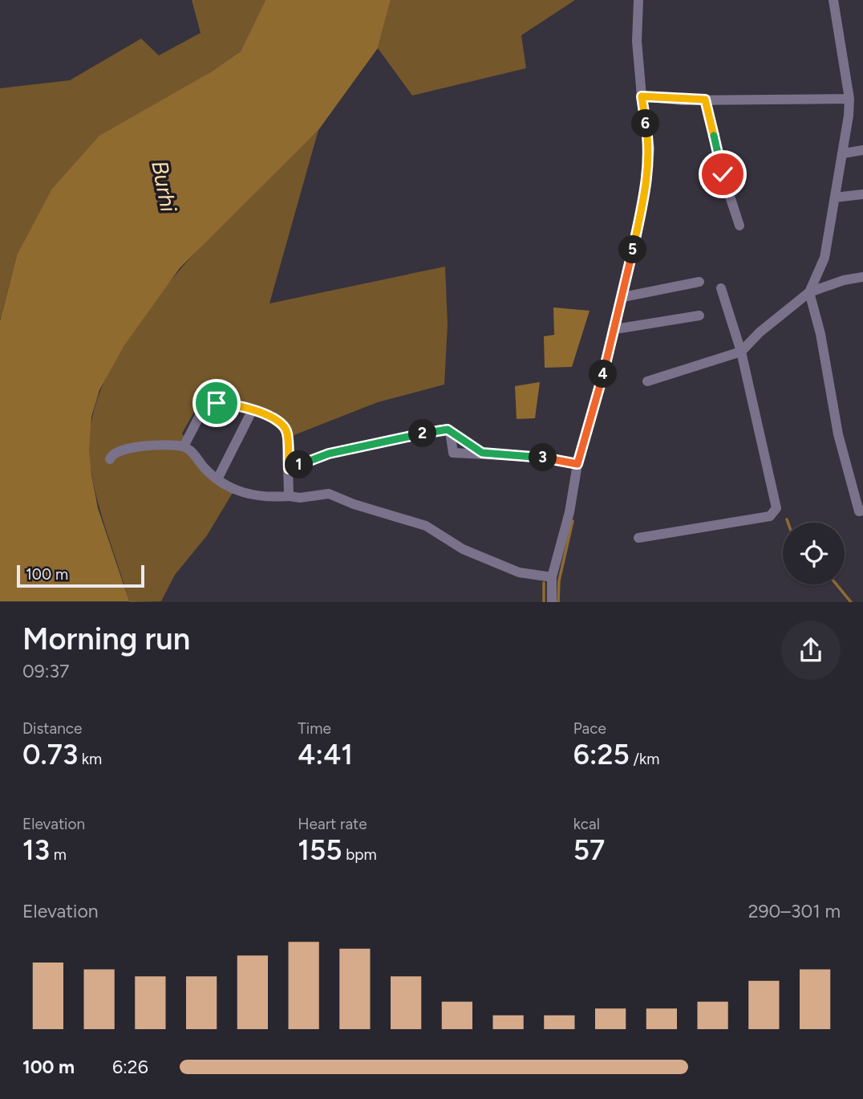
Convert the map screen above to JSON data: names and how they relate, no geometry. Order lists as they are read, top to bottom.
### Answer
{
  "water": ["Burhi"],
  "scale_bar": "100 m",
  "page": {
    "pins": [
      "6",
      "5",
      "4",
      "2",
      "3",
      "1"
    ],
    "scale": "100 m",
    "heading": ["Morning run", "09:37"],
    "stats": [
      ["Distance", "0.73 km"],
      ["Time", "4:41"],
      ["Pace", "6:25 /km"],
      ["Elevation", "13 m"],
      ["Heart rate", "155 bpm"],
      ["kcal", "57"]
    ],
    "chart": ["Elevation", "290–301 m"],
    "list": [
      {
        "name": "100 m",
        "note": "6:26"
      }
    ]
  }
}
